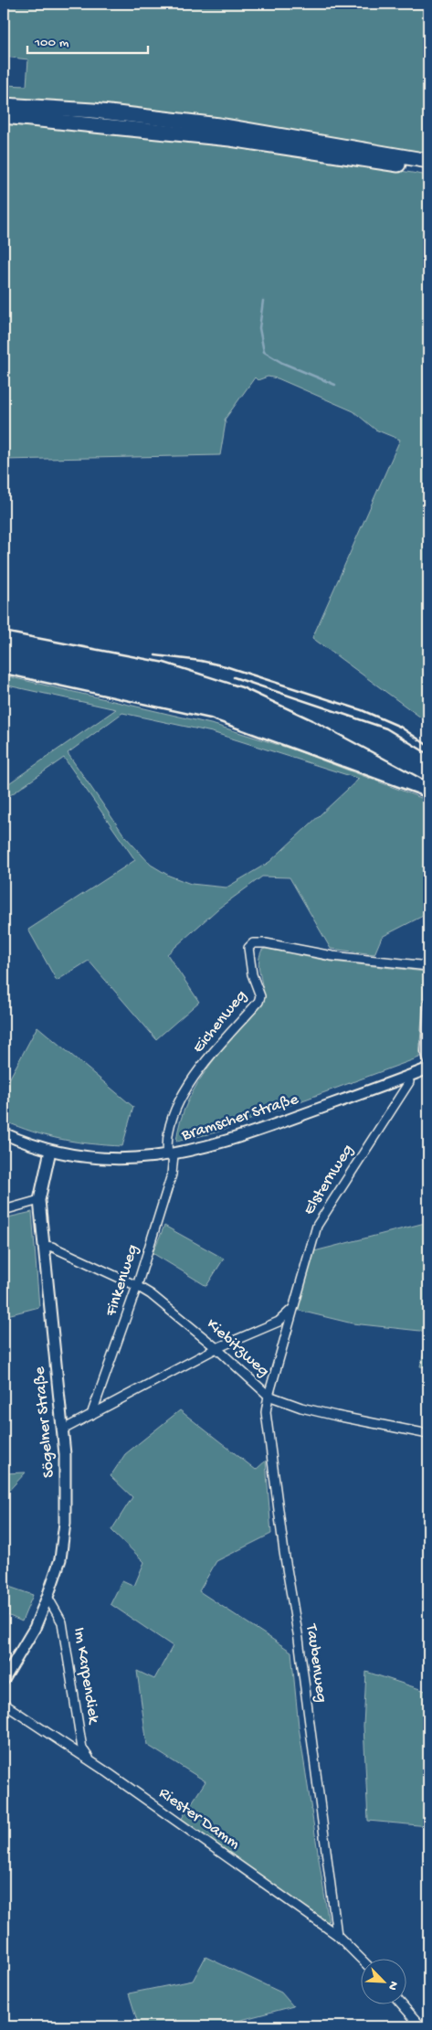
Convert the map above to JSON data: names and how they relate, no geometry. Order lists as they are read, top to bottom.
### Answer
{
  "streets": {
    "street": [
      "Eichenweg",
      "Bramscher Straße",
      "Elsternweg",
      "Finkenweg",
      "Kiebitzweg",
      "Sögelner Straße",
      "Taubenweg",
      "Im Karpendiek",
      "Riester Damm"
    ]
  },
  "crossings": [
    ["Eichenweg", "Bramscher Straße"],
    ["Eichenweg", "Finkenweg"],
    ["Bramscher Straße", "Elsternweg"],
    ["Bramscher Straße", "Finkenweg"],
    ["Bramscher Straße", "Sögelner Straße"],
    ["Elsternweg", "Kiebitzweg"],
    ["Elsternweg", "Taubenweg"],
    ["Finkenweg", "Kiebitzweg"],
    ["Kiebitzweg", "Sögelner Straße"],
    ["Kiebitzweg", "Taubenweg"],
    ["Sögelner Straße", "Im Karpendiek"],
    ["Taubenweg", "Riester Damm"],
    ["Im Karpendiek", "Riester Damm"]
  ],
  "scale_bar": "100 m",
  "north": "bottom right"
}
